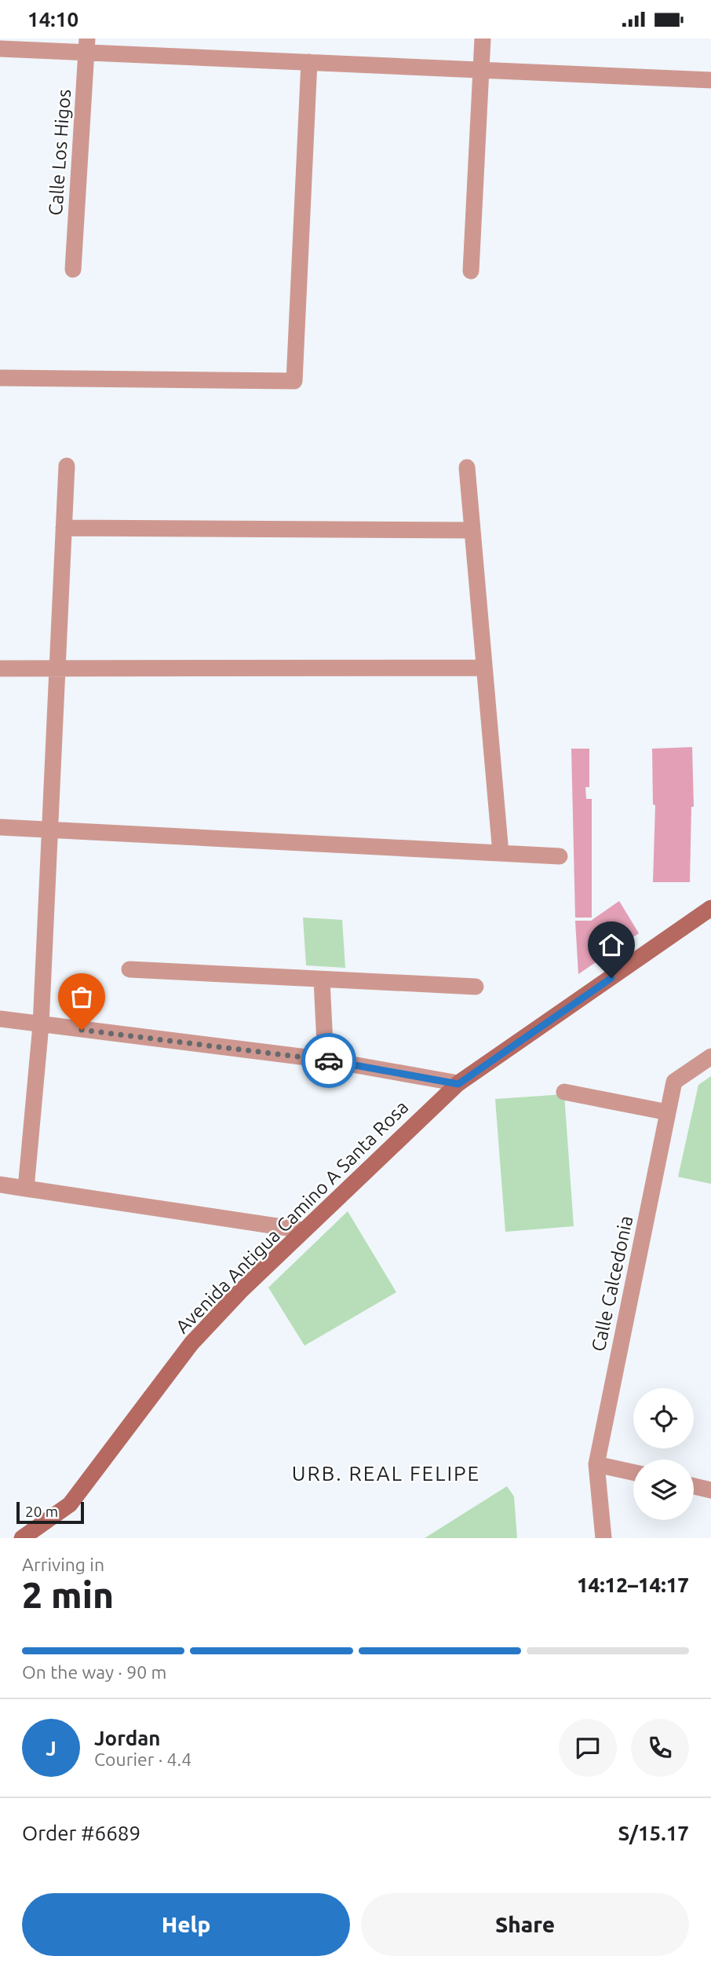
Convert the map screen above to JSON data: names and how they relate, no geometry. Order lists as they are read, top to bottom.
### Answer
{
  "streets": {
    "street": ["Calle Los Higos", "Avenida Antigua Camino A Santa Rosa", "Calle Calcedonia"]
  },
  "districts": ["URB. REAL FELIPE"],
  "scale_bar": "20 m",
  "page": {
    "status": "14:10",
    "scale": "20 m",
    "heading": ["2 min", "Arriving in", "14:12–14:17"],
    "panel": [
      "Jordan",
      "Courier · 4.4",
      "Order #6689",
      "S/15.17"
    ],
    "bar": "On the way · 90 m",
    "round": "J",
    "buttons": ["Help", "Share"]
  }
}
